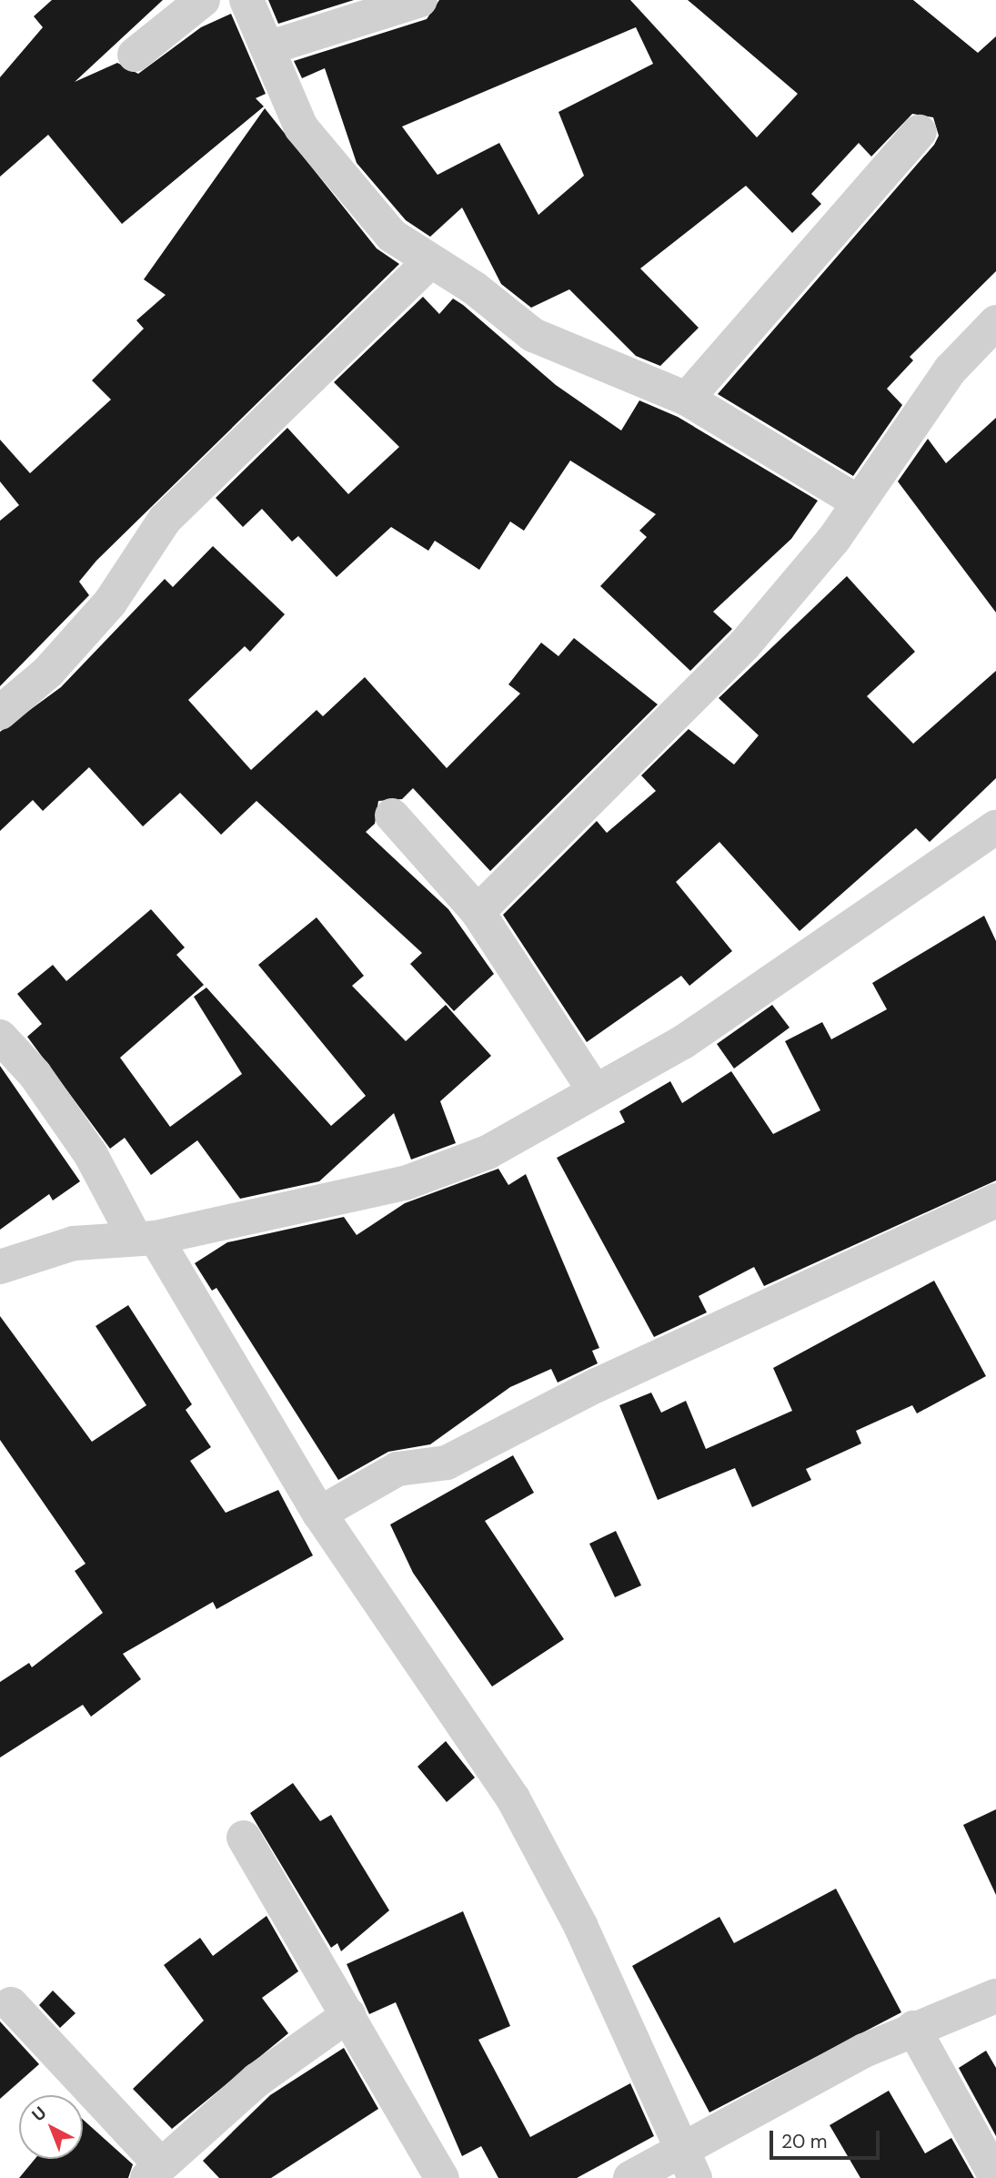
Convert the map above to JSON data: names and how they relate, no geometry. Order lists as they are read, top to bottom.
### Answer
{
  "scale_bar": "20 m",
  "north": "top left"
}
